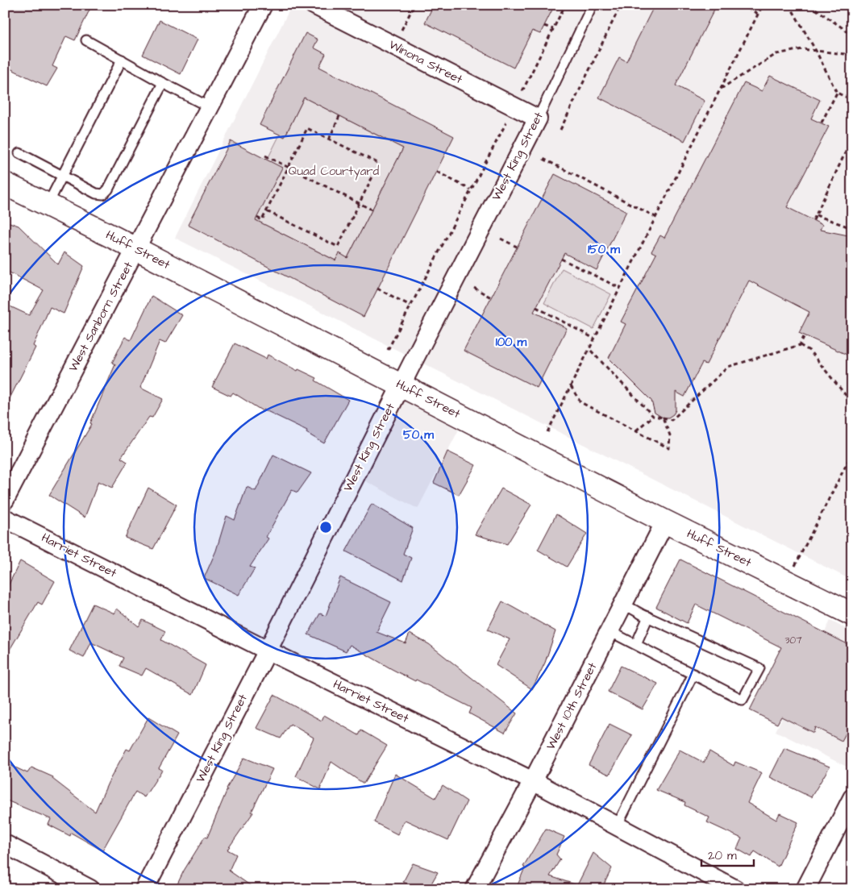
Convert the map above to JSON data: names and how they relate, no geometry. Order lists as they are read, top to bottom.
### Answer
{
  "streets": {
    "main road": ["Huff Street"],
    "street": [
      "Winona Street",
      "West King Street",
      "West Sanborn Street",
      "Harriet Street",
      "West 10th Street"
    ]
  },
  "crossings": [
    ["Winona Street", "West King Street"],
    ["West King Street", "Huff Street"],
    ["West King Street", "Harriet Street"],
    ["Huff Street", "West Sanborn Street"],
    ["Huff Street", "West 10th Street"],
    ["Harriet Street", "West 10th Street"]
  ],
  "parks": ["Quad Courtyard"],
  "house_numbers": ["307"],
  "scale_bar": "20 m",
  "rings": ["150 m", "100 m", "50 m"]
}
